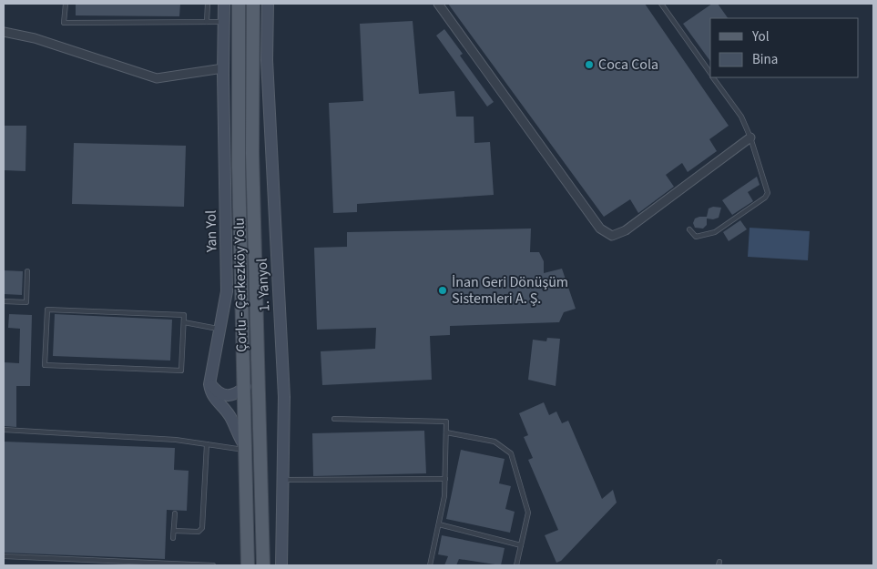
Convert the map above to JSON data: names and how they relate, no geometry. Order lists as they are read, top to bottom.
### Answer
{
  "streets": {
    "main road": ["Yan Yol", "Çorlu - Çerkezköy Yolu", "1. Yanyol"]
  },
  "places": ["Coca Cola", "İnan Geri Dönüşüm Sistemleri A. Ş."],
  "legend": ["Yol", "Bina"]
}
